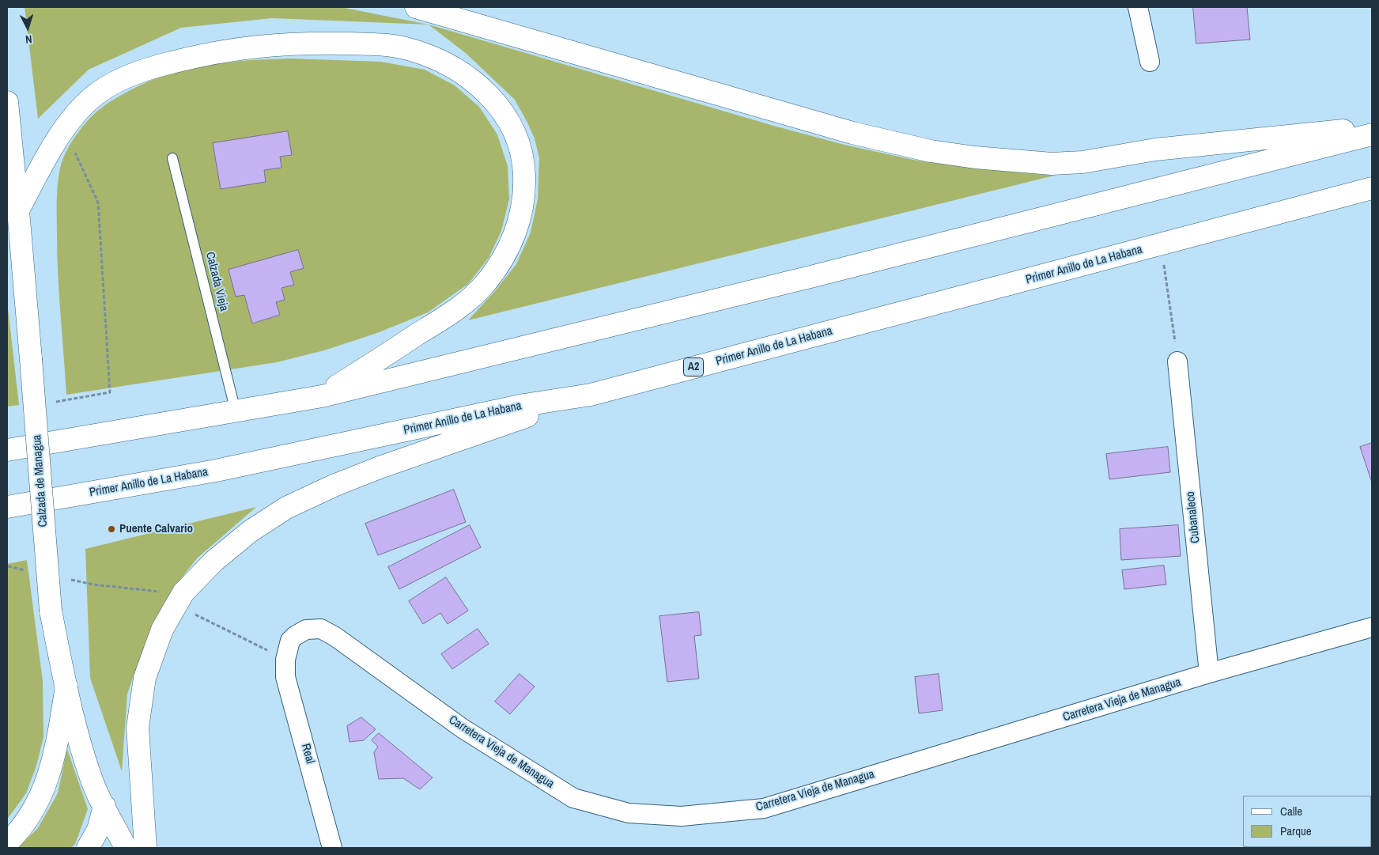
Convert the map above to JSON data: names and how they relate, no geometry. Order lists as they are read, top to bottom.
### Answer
{
  "streets": {
    "main road": ["Primer Anillo de La Habana", "A2", "Calzada de Managua"],
    "street": ["Cubanaleco", "Carretera Vieja de Managua", "Real"],
    "lane": ["Calzada Vieja"]
  },
  "crossings": [
    ["Cubanaleco", "Carretera Vieja de Managua"],
    ["Carretera Vieja de Managua", "Real"]
  ],
  "places": ["Puente Calvario"],
  "legend": ["Calle", "Parque"],
  "north": "bottom"
}
